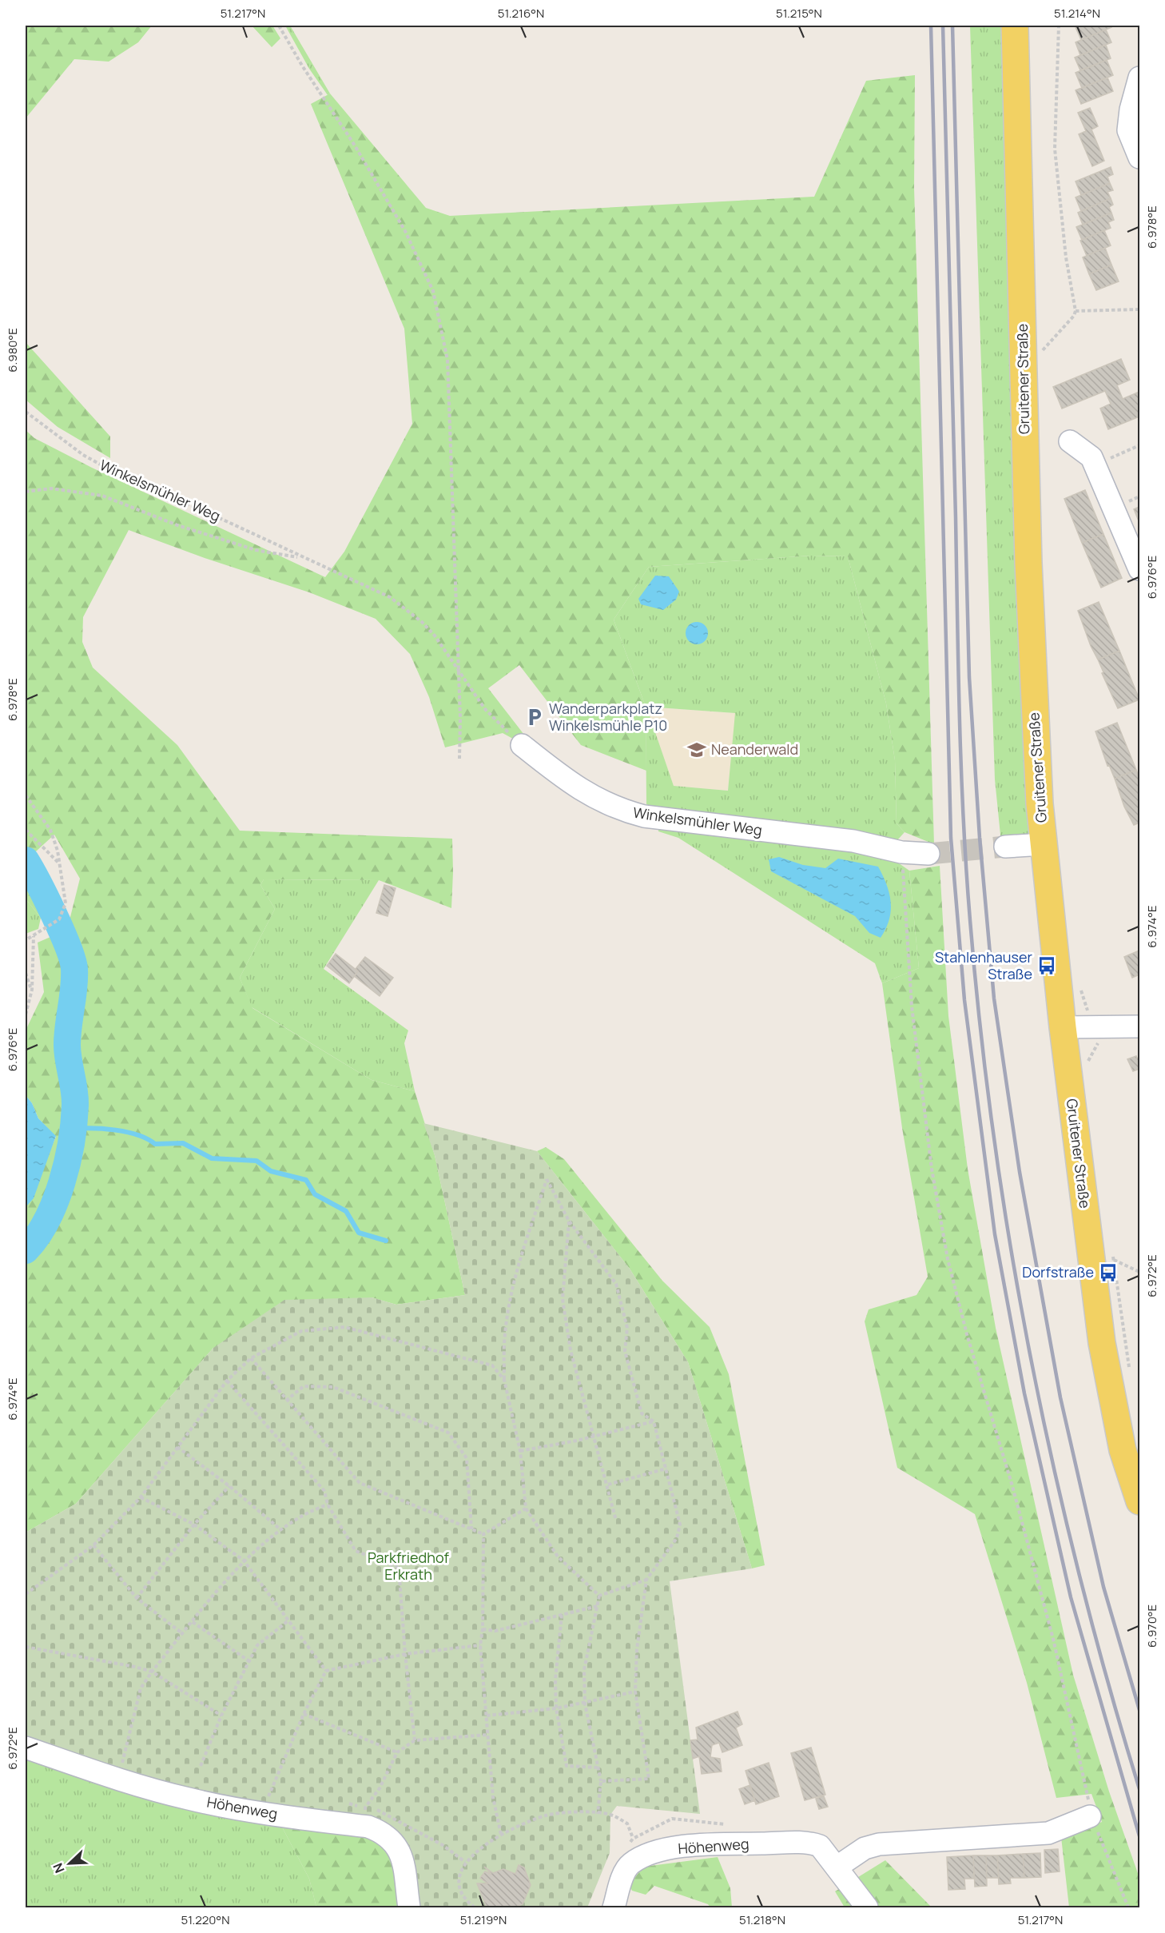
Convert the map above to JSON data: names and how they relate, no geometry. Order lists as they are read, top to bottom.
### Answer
{
  "streets": {
    "main road": ["Gruitener Straße"],
    "street": ["Winkelsmühler Weg", "Höhenweg"]
  },
  "parks": ["Parkfriedhof Erkrath"],
  "places": {
    "parking": ["Wanderparkplatz Winkelsmühle P10"],
    "school or university": ["Neanderwald"],
    "bus stop": ["Stahlenhauser Straße", "Dorfstraße"]
  },
  "north": "bottom left",
  "coordinates": [
    "51.217°N",
    "51.216°N",
    "51.215°N",
    "51.214°N",
    "6.978°E",
    "6.980°E",
    "6.976°E",
    "6.974°E",
    "6.972°E",
    "6.970°E",
    "51.220°N",
    "51.219°N",
    "51.218°N"
  ]
}
